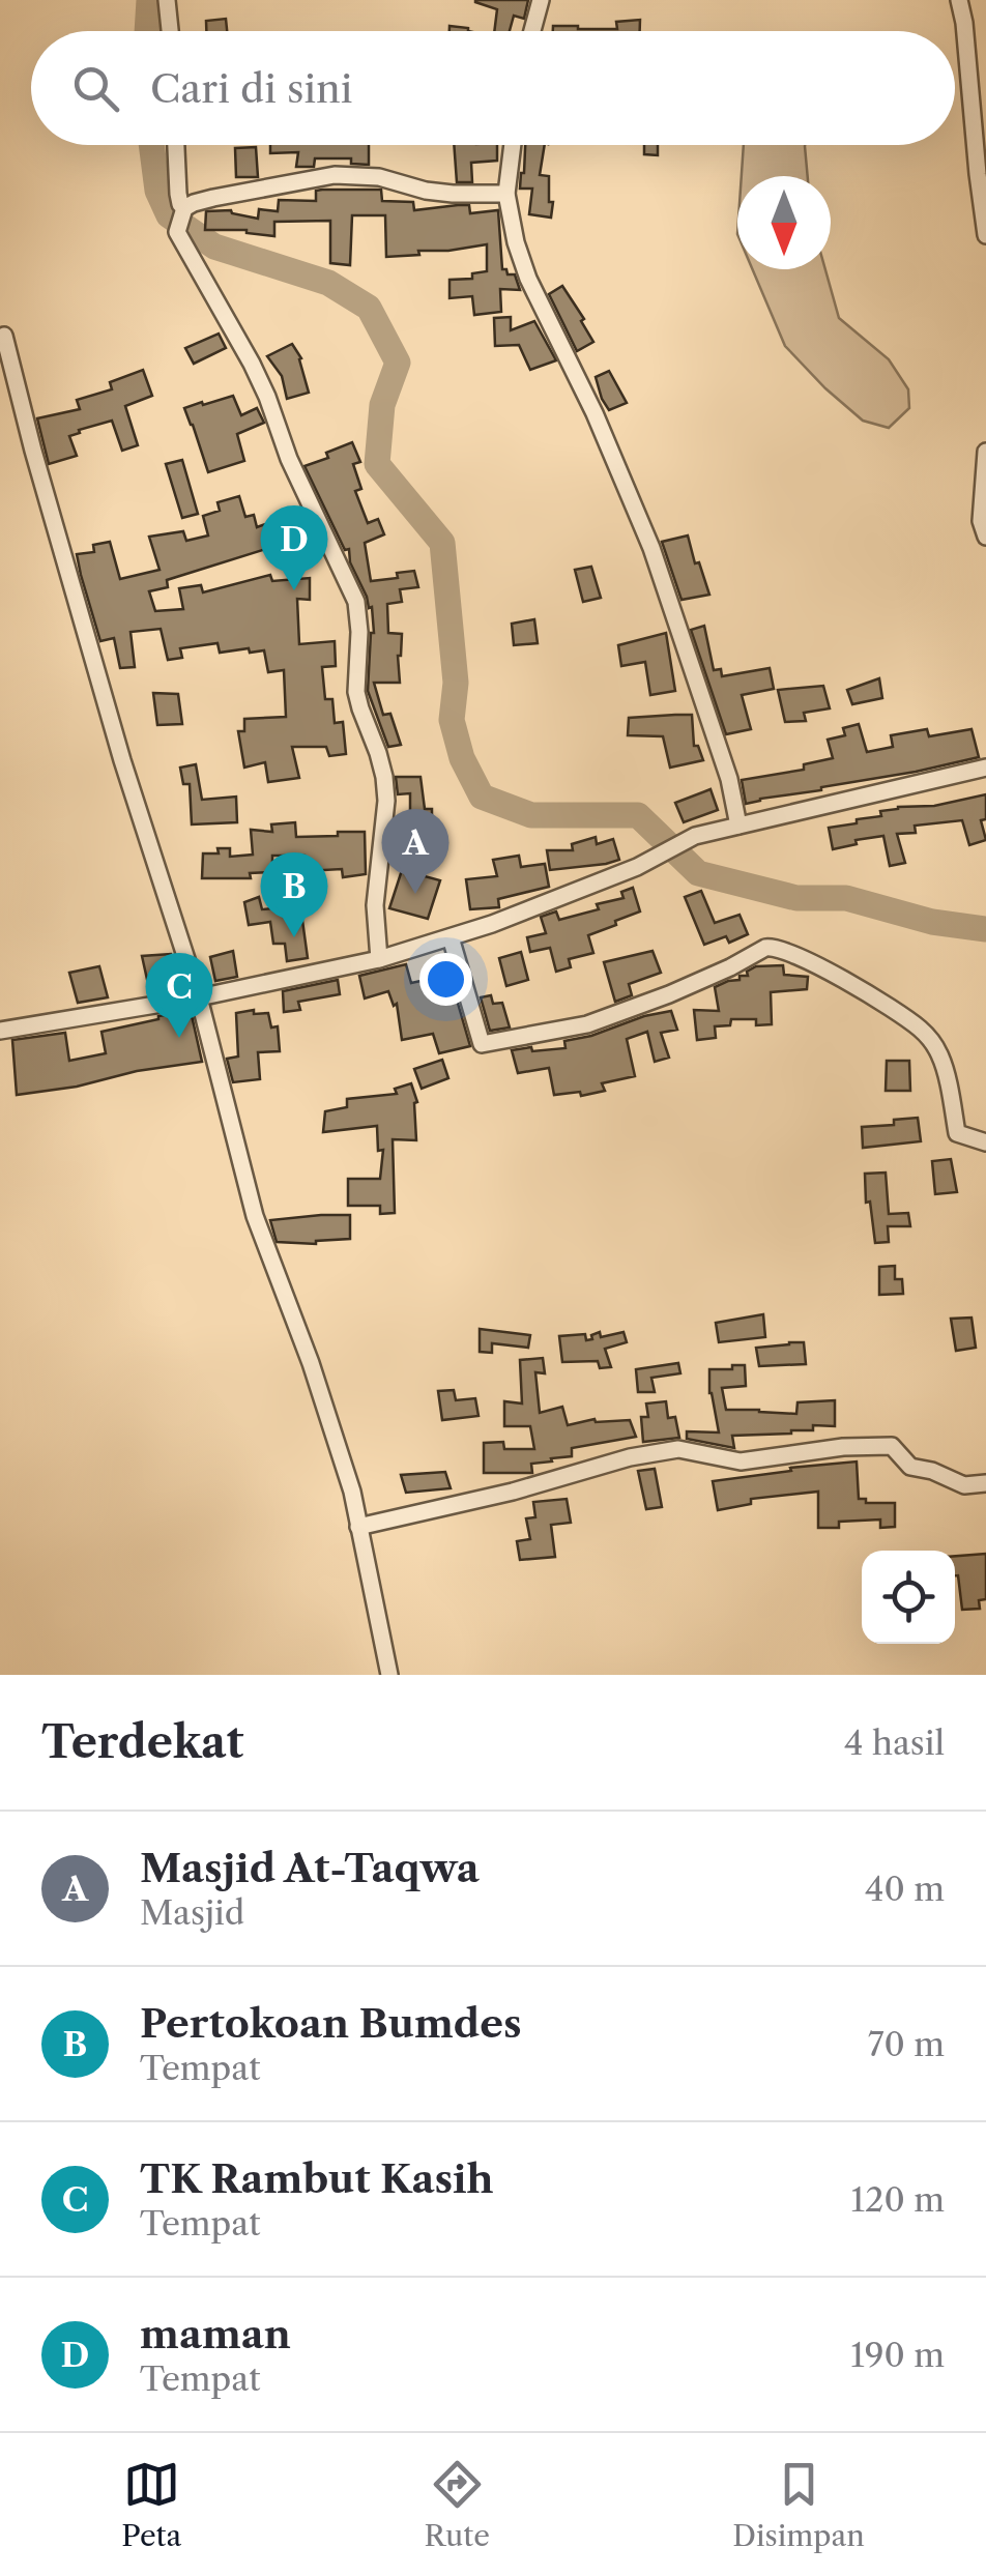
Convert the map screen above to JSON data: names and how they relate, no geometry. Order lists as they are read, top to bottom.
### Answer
{
  "north": "bottom",
  "page": {
    "search": "Cari di sini",
    "pins": [
      "D",
      "A",
      "B",
      "C"
    ],
    "heading": ["Terdekat", "4 hasil"],
    "list": [
      {
        "mark": "A",
        "name": "Masjid At-Taqwa",
        "note": "Masjid",
        "value": "40 m"
      },
      {
        "mark": "B",
        "name": "Pertokoan Bumdes",
        "note": "Tempat",
        "value": "70 m"
      },
      {
        "mark": "C",
        "name": "TK Rambut Kasih",
        "note": "Tempat",
        "value": "120 m"
      },
      {
        "mark": "D",
        "name": "maman",
        "note": "Tempat",
        "value": "190 m"
      }
    ],
    "nav": ["Peta", "Rute", "Disimpan"]
  }
}
